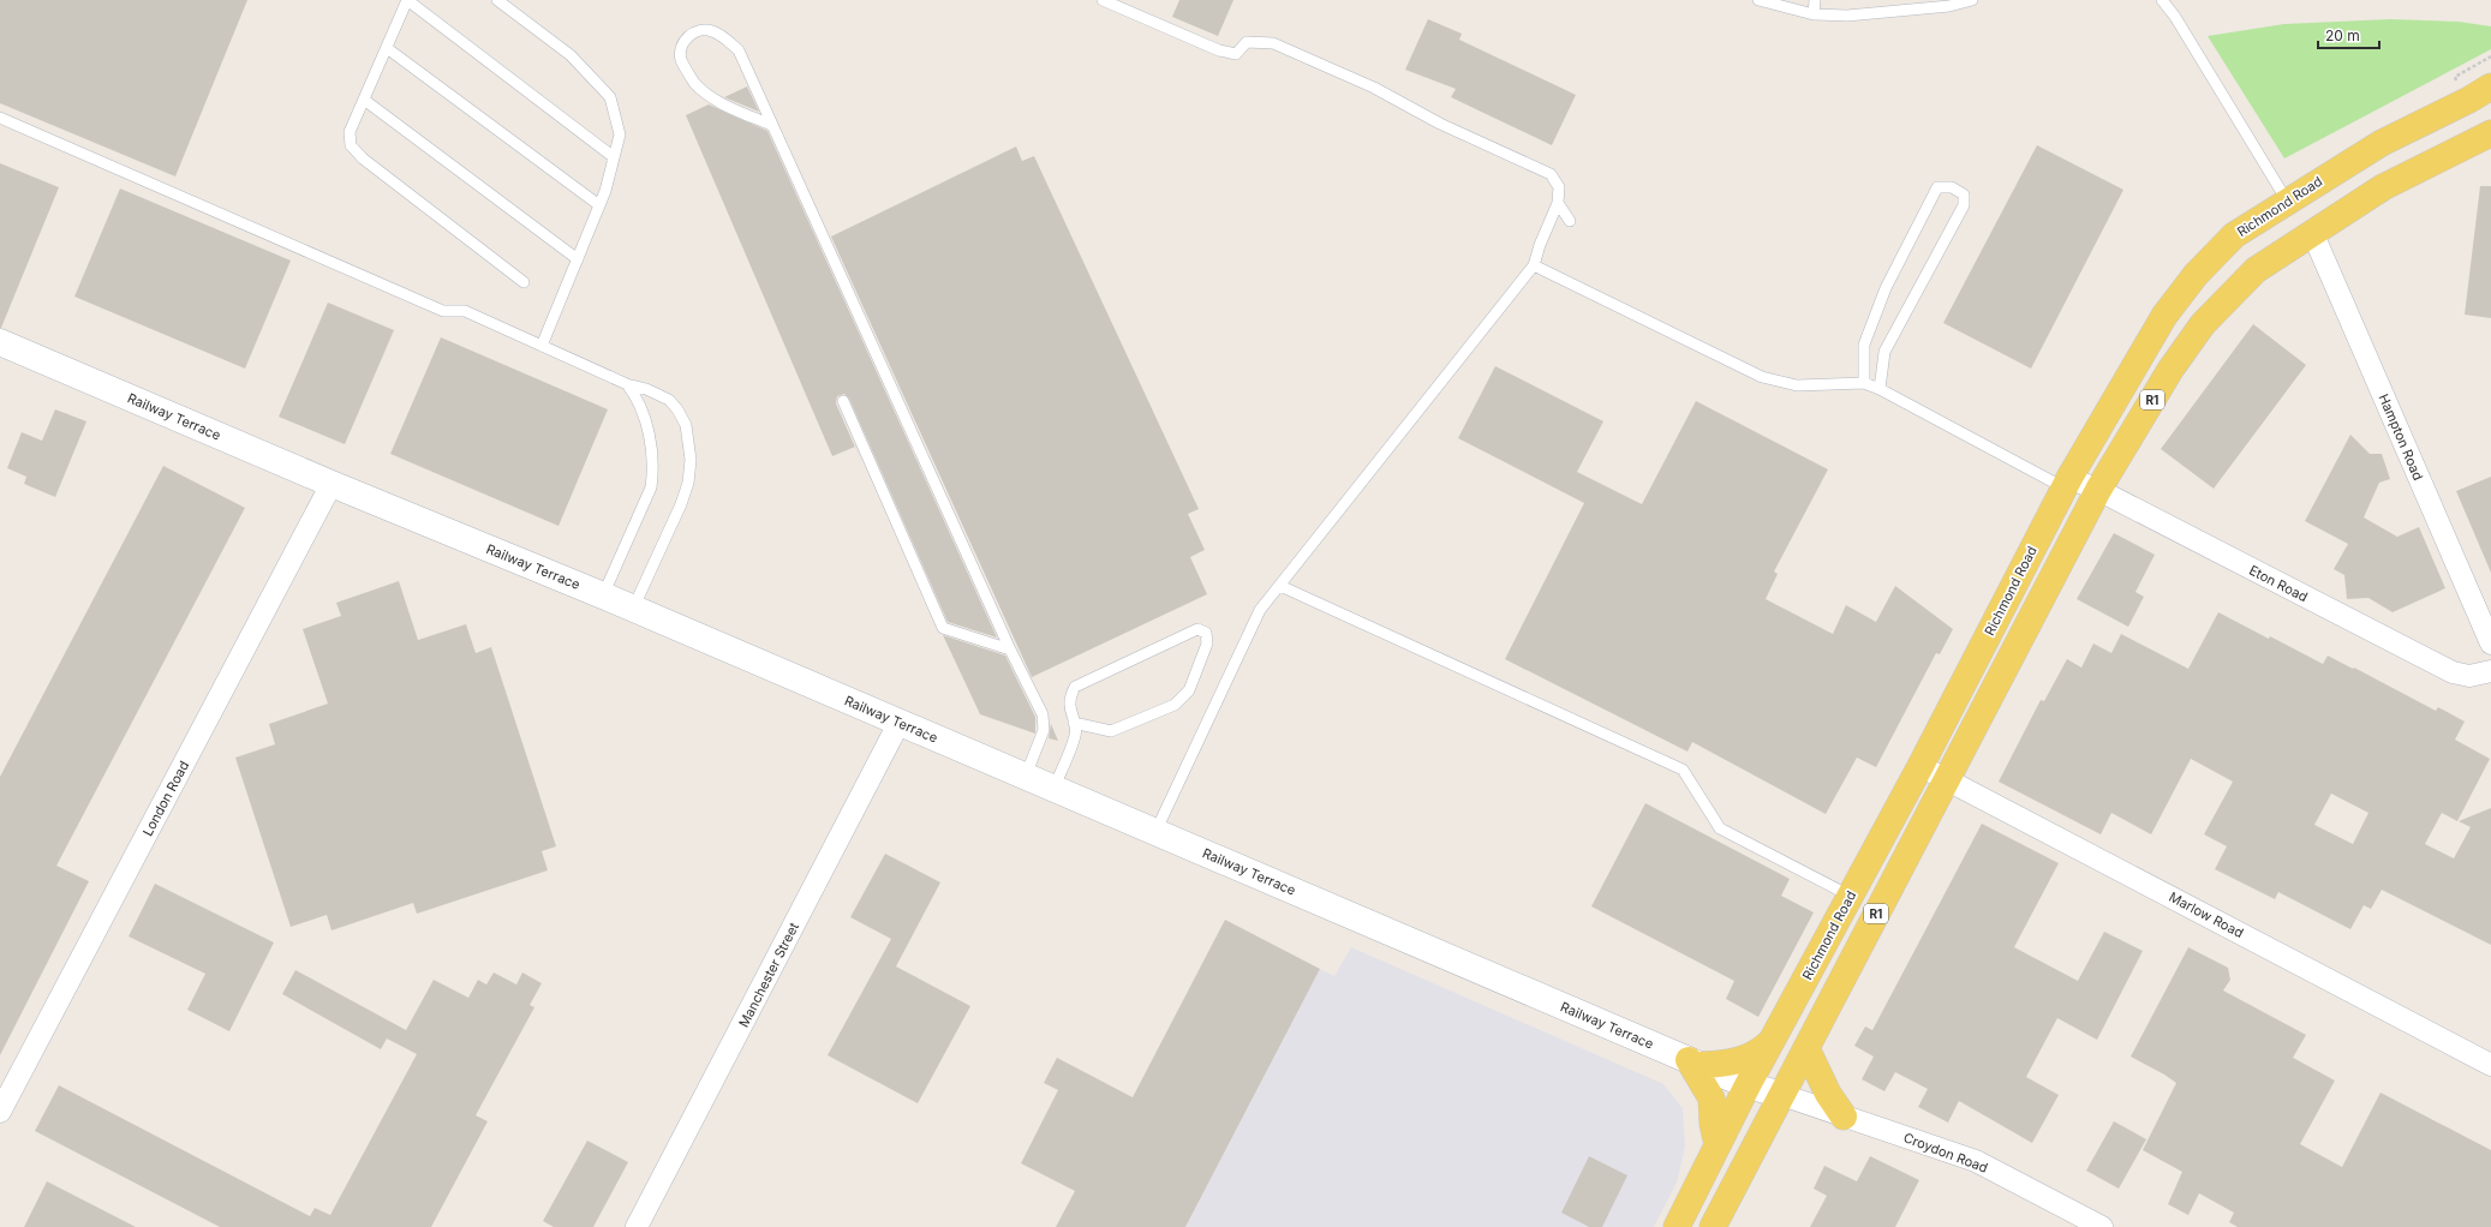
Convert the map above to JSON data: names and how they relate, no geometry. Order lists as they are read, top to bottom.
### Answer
{
  "streets": {
    "main road": ["Richmond Road", "R1", "Railway Terrace"],
    "street": [
      "Hampton Road",
      "Eton Road",
      "London Road",
      "Marlow Road",
      "Manchester Street",
      "Croydon Road"
    ]
  },
  "crossings": [
    ["Richmond Road", "Railway Terrace"],
    ["Richmond Road", "Eton Road"],
    ["Richmond Road", "Marlow Road"],
    ["R1", "Railway Terrace"],
    ["R1", "Hampton Road"],
    ["R1", "Eton Road"],
    ["R1", "Marlow Road"],
    ["R1", "Croydon Road"],
    ["Railway Terrace", "London Road"],
    ["Railway Terrace", "Manchester Street"],
    ["Railway Terrace", "Croydon Road"]
  ],
  "scale_bar": "20 m"
}
